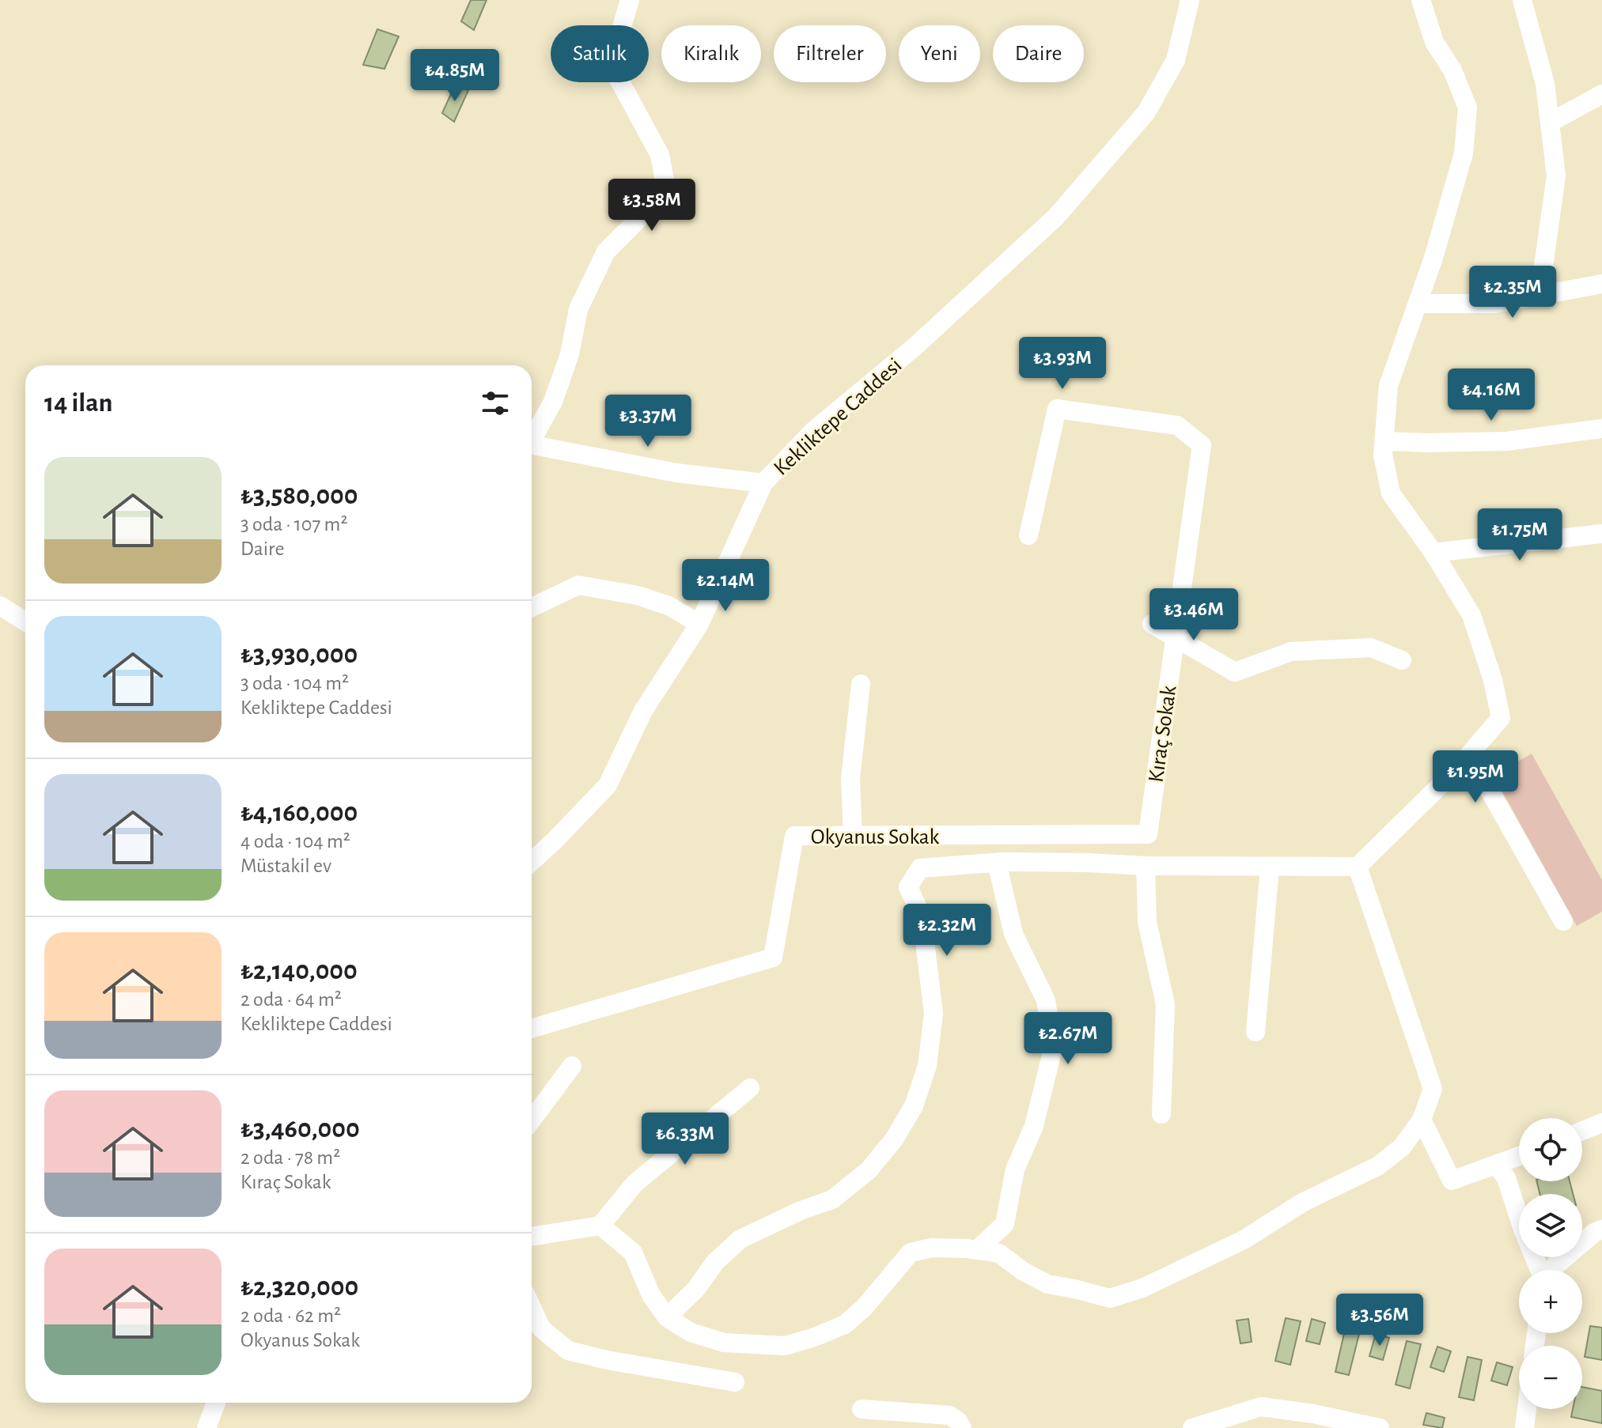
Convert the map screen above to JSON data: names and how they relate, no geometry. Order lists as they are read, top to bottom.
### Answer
{
  "streets": {
    "street": ["Kekliktepe Caddesi", "Kıraç Sokak", "Okyanus Sokak"]
  },
  "crossings": [
    ["Kıraç Sokak", "Okyanus Sokak"]
  ],
  "page": {
    "chip": [
      "Satılık",
      "Kiralık",
      "Filtreler",
      "Yeni",
      "Daire"
    ],
    "price": [
      "₺4.85M",
      "₺3.58M",
      "₺2.35M",
      "₺3.93M",
      "₺4.16M",
      "₺3.37M",
      "₺1.75M",
      "₺2.14M",
      "₺3.46M",
      "₺1.95M",
      "₺2.32M",
      "₺2.67M",
      "₺6.33M",
      "₺3.56M"
    ],
    "heading": "14 ilan",
    "list": [
      {
        "name": "₺3,580,000",
        "note": "3 oda · 107 m² · Daire"
      },
      {
        "name": "₺3,930,000",
        "note": "3 oda · 104 m² · Kekliktepe Caddesi"
      },
      {
        "name": "₺4,160,000",
        "note": "4 oda · 104 m² · Müstakil ev"
      },
      {
        "name": "₺2,140,000",
        "note": "2 oda · 64 m² · Kekliktepe Caddesi"
      },
      {
        "name": "₺3,460,000",
        "note": "2 oda · 78 m² · Kıraç Sokak"
      },
      {
        "name": "₺2,320,000",
        "note": "2 oda · 62 m² · Okyanus Sokak"
      }
    ],
    "map_buttons": ["+", "−"]
  }
}
